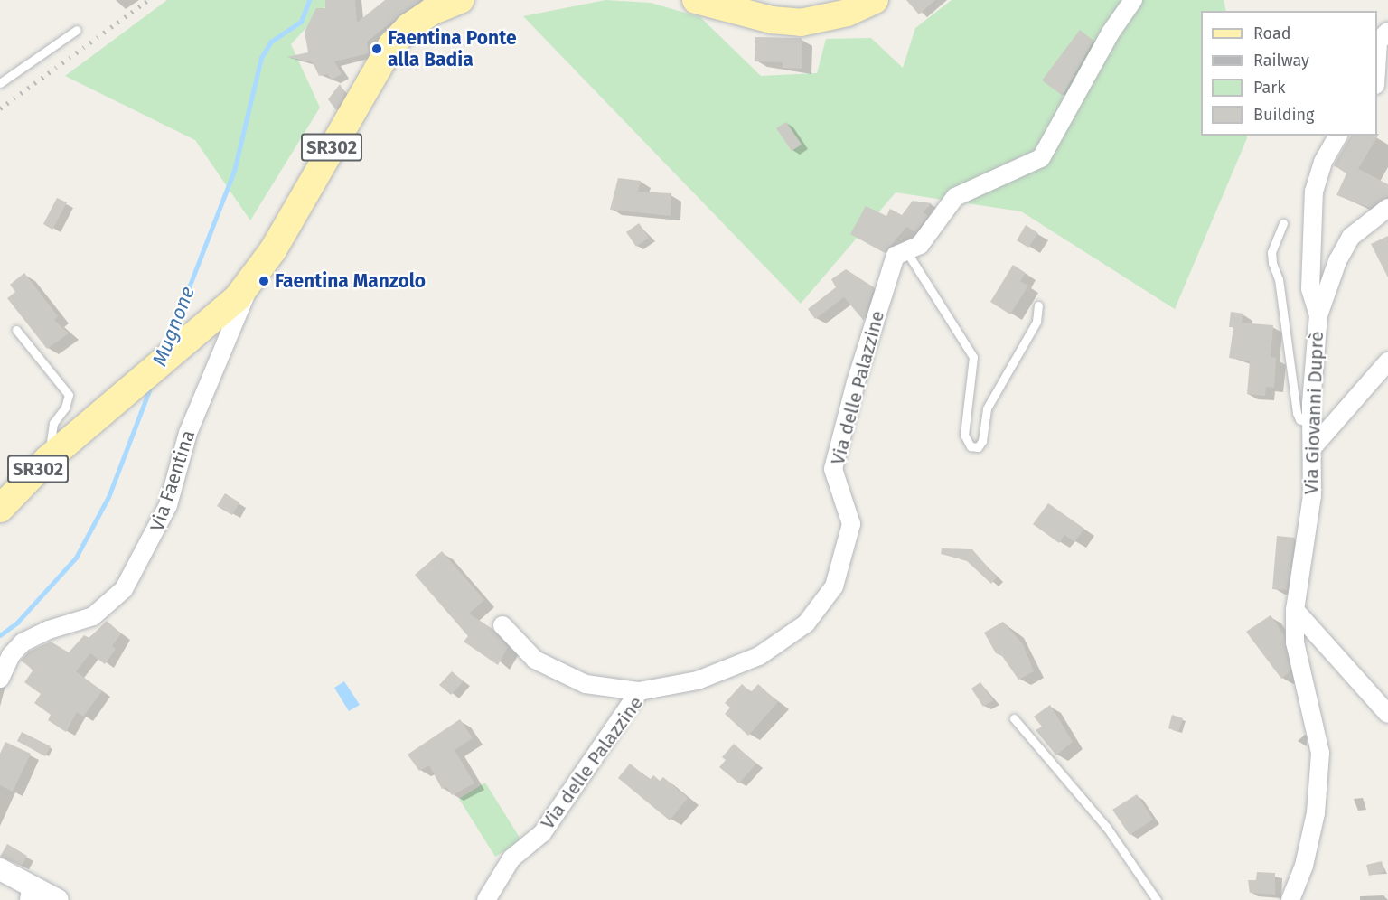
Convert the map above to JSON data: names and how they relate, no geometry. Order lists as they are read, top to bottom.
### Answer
{
  "streets": {
    "main road": ["SR302", "Via Faentina"],
    "street": ["Via delle Palazzine", "Via Giovanni Duprè"]
  },
  "crossings": [
    ["SR302", "Via Faentina"]
  ],
  "water": ["Mugnone"],
  "places": ["Faentina Ponte alla Badia", "Faentina Manzolo"],
  "legend": [
    "Road",
    "Railway",
    "Park",
    "Building"
  ]
}
